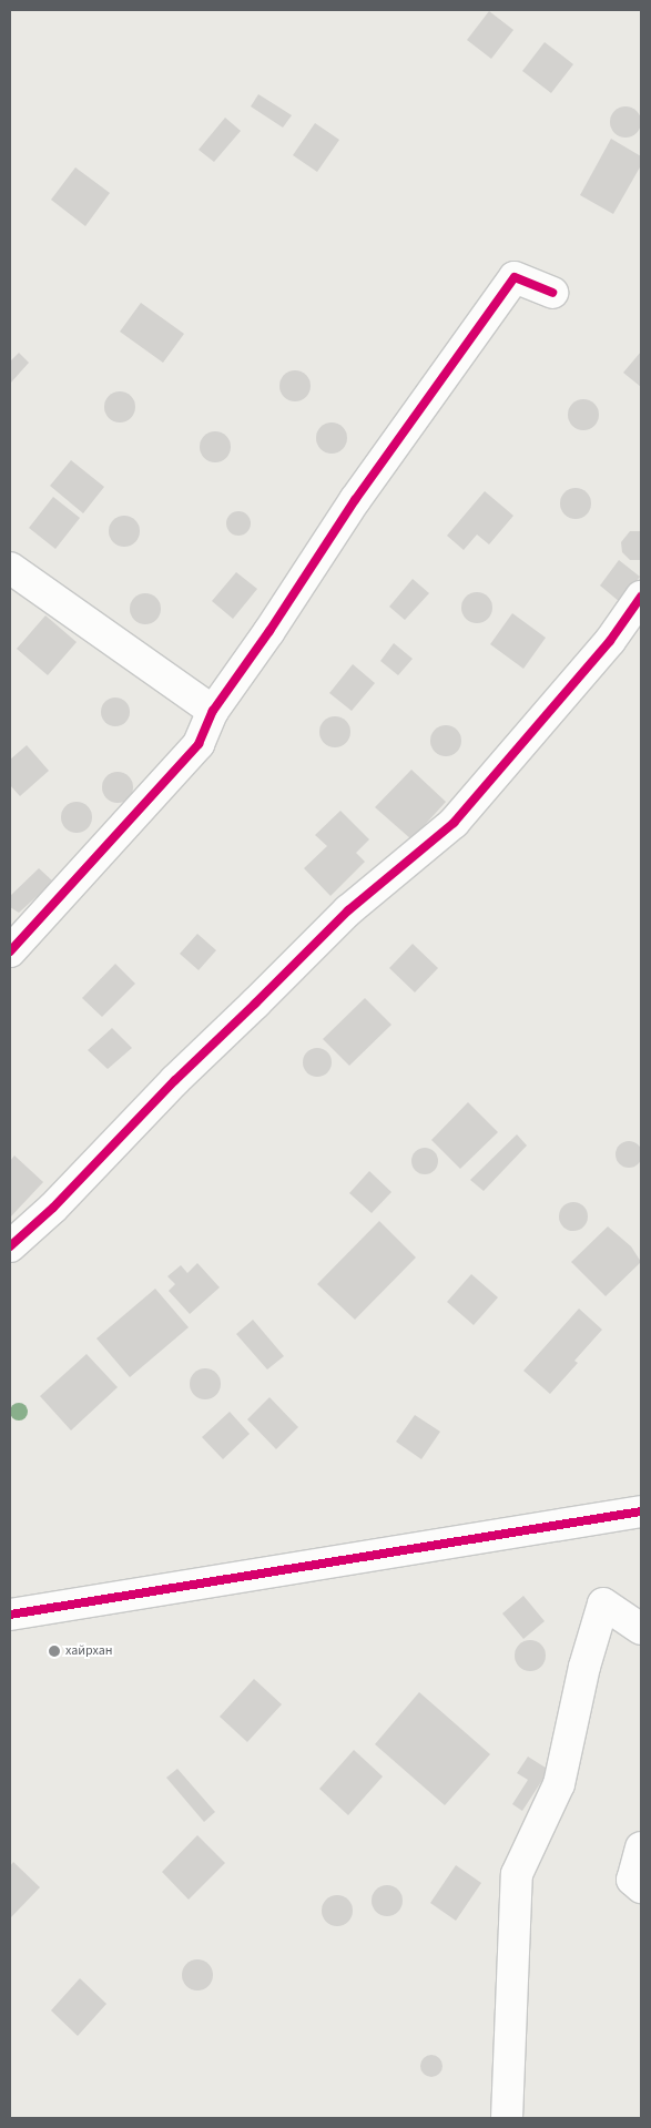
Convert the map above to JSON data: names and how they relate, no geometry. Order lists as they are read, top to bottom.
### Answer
{
  "places": ["хайрхан"]
}
